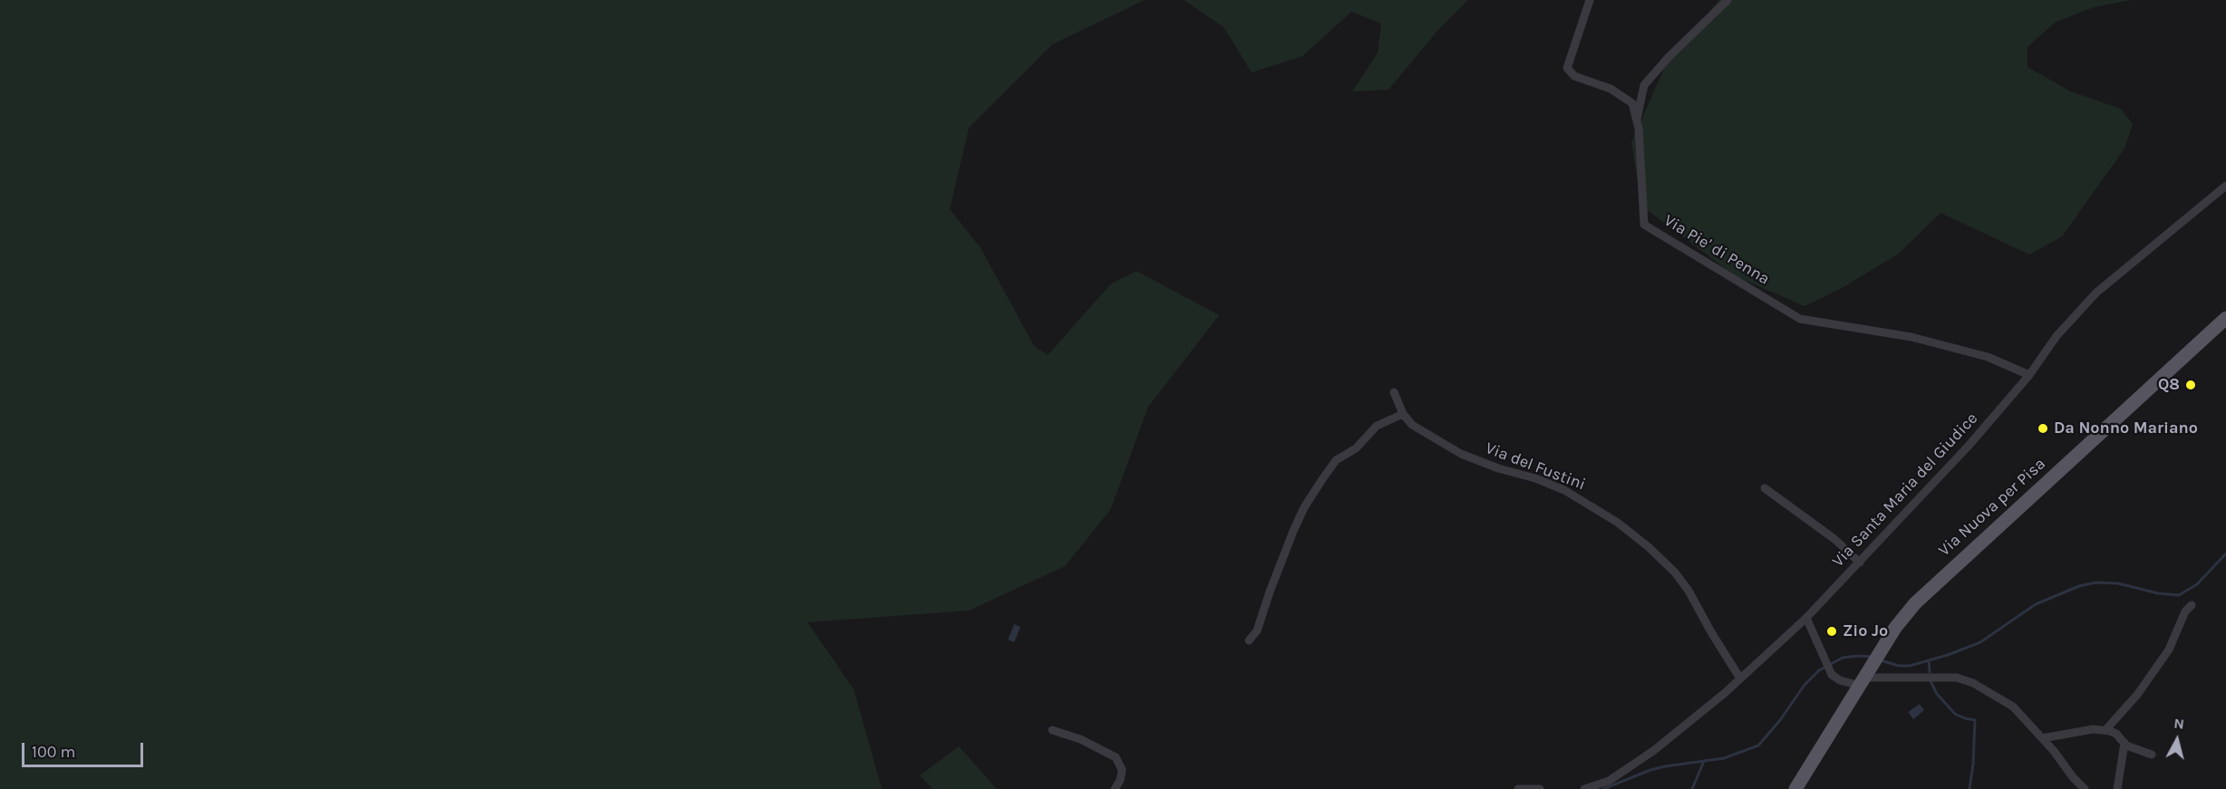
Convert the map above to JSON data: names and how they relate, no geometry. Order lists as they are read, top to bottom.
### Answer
{
  "streets": {
    "main road": ["Via Nuova per Pisa"],
    "street": ["Via Pie' di Penna", "Via del Fustini", "Via Santa Maria del Giudice"]
  },
  "crossings": [
    ["Via Pie' di Penna", "Via Santa Maria del Giudice"],
    ["Via del Fustini", "Via Santa Maria del Giudice"]
  ],
  "places": ["Q8", "Da Nonno Mariano", "Zio Jo"],
  "scale_bar": "100 m",
  "north": "top"
}
